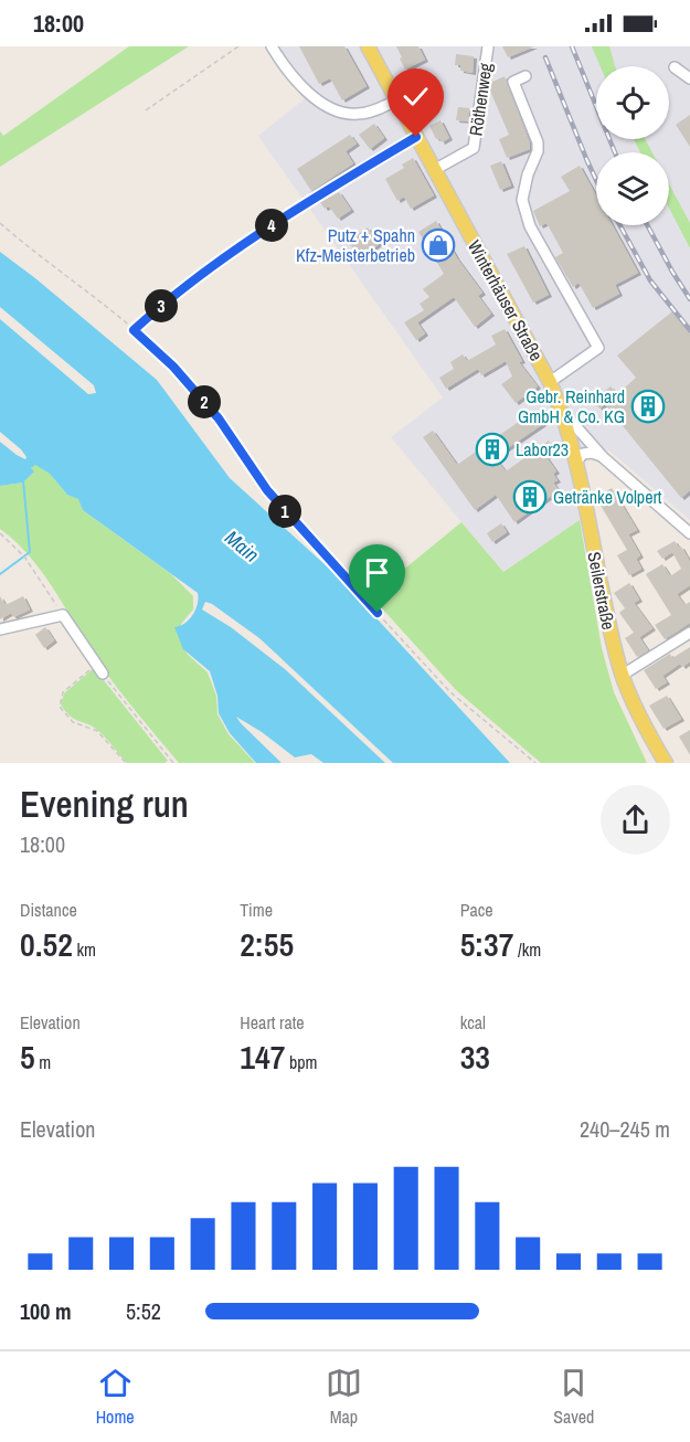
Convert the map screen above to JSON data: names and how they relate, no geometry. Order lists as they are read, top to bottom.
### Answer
{
  "streets": {
    "main road": ["Winterhäuser Straße", "Seilerstraße"],
    "street": ["Röthenweg"]
  },
  "crossings": [
    ["Röthenweg", "Winterhäuser Straße"],
    ["Winterhäuser Straße", "Seilerstraße"]
  ],
  "water": ["Main"],
  "places": {
    "shop": ["Putz + Spahn Kfz-Meisterbetrieb"],
    "building": ["Gebr. Reinhard GmbH & Co. KG", "Labor23", "Getränke Volpert"]
  },
  "page": {
    "status": "18:00",
    "pins": [
      "4",
      "3",
      "2",
      "1"
    ],
    "heading": ["Evening run", "18:00"],
    "stats": [
      ["Distance", "0.52 km"],
      ["Time", "2:55"],
      ["Pace", "5:37 /km"],
      ["Elevation", "5 m"],
      ["Heart rate", "147 bpm"],
      ["kcal", "33"]
    ],
    "chart": ["Elevation", "240–245 m"],
    "list": [
      {
        "name": "100 m",
        "note": "5:52"
      }
    ],
    "tabs": ["Home", "Map", "Saved"]
  }
}
